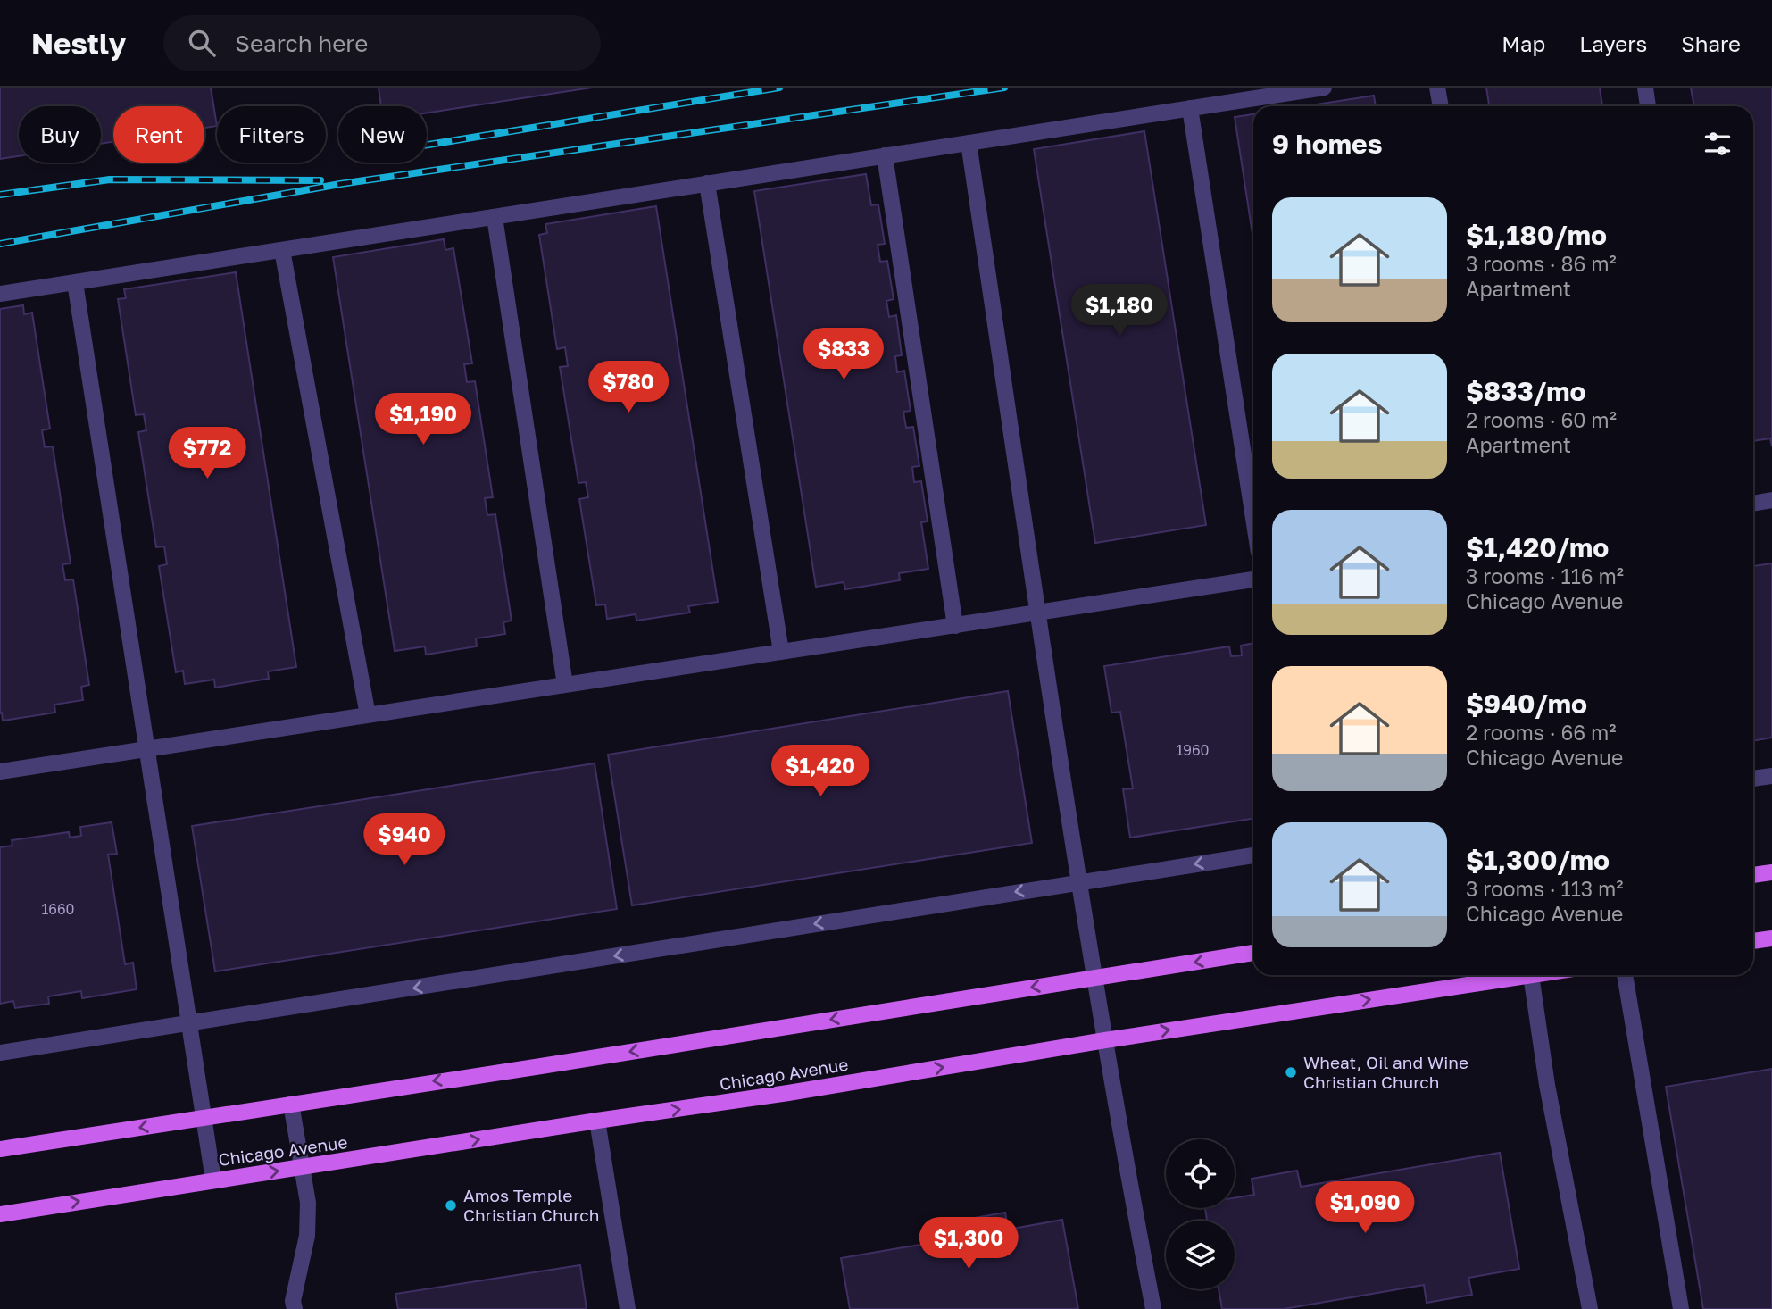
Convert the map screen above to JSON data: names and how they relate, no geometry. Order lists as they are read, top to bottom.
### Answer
{
  "streets": {
    "main road": ["Chicago Avenue"]
  },
  "places": ["Wheat, Oil and Wine Christian Church", "Amos Temple Christian Church"],
  "house_numbers": ["1960", "1660"],
  "page": {
    "header": "Nestly",
    "search": "Search here",
    "nav": ["Map", "Layers", "Share"],
    "chip": [
      "Buy",
      "Rent",
      "Filters",
      "New"
    ],
    "heading": "9 homes",
    "list": [
      {
        "name": "$1,180/mo",
        "note": "3 rooms · 86 m² · Apartment"
      },
      {
        "name": "$833/mo",
        "note": "2 rooms · 60 m² · Apartment"
      },
      {
        "name": "$1,420/mo",
        "note": "3 rooms · 116 m² · Chicago Avenue"
      },
      {
        "name": "$940/mo",
        "note": "2 rooms · 66 m² · Chicago Avenue"
      },
      {
        "name": "$1,300/mo",
        "note": "3 rooms · 113 m² · Chicago Avenue"
      }
    ],
    "price": [
      "$1,180",
      "$833",
      "$780",
      "$1,190",
      "$772",
      "$1,420",
      "$940",
      "$1,090",
      "$1,300"
    ]
  }
}
